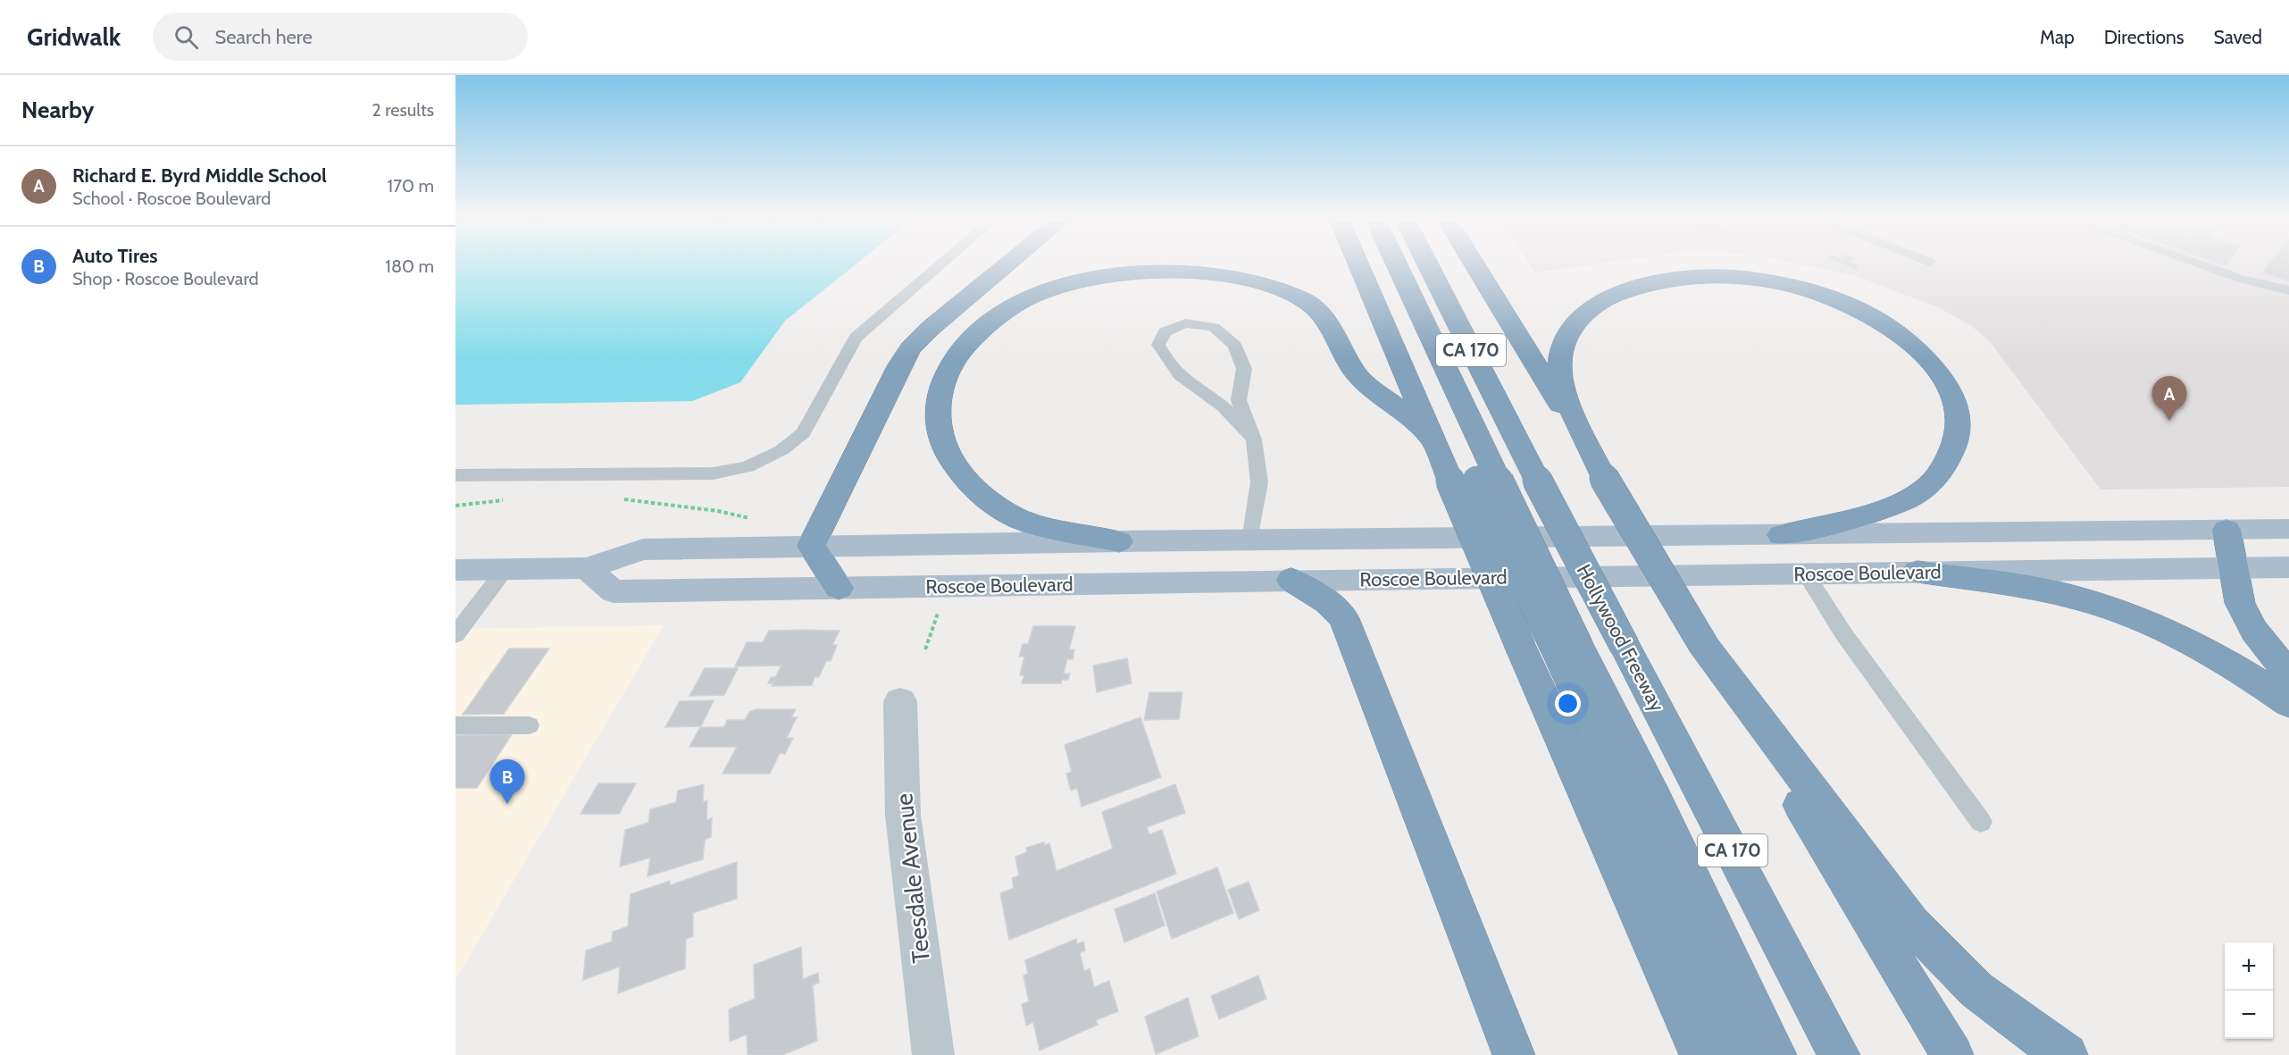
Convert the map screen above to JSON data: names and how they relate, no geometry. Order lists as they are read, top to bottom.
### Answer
{
  "streets": {
    "highway": ["CA 170", "Hollywood Freeway"],
    "main road": ["Roscoe Boulevard"],
    "street": ["Teesdale Avenue"]
  },
  "page": {
    "header": "Gridwalk",
    "search": "Search here",
    "nav": ["Map", "Directions", "Saved"],
    "heading": ["Nearby", "2 results"],
    "list": [
      {
        "mark": "A",
        "name": "Richard E. Byrd Middle School",
        "note": "School · Roscoe Boulevard",
        "value": "170 m"
      },
      {
        "mark": "B",
        "name": "Auto Tires",
        "note": "Shop · Roscoe Boulevard",
        "value": "180 m"
      }
    ],
    "pins": ["A", "B"],
    "map_buttons": ["+", "−"]
  }
}
